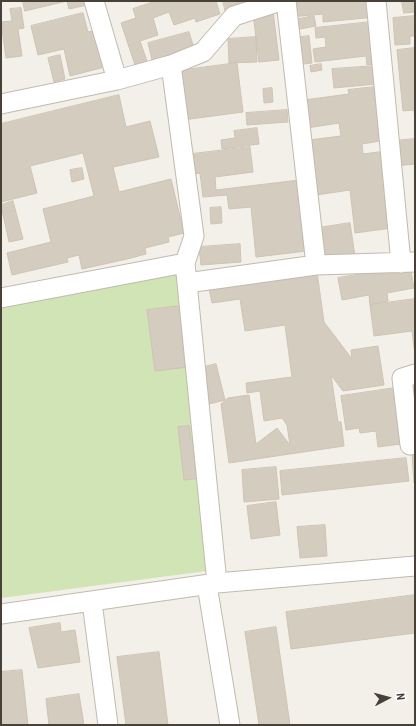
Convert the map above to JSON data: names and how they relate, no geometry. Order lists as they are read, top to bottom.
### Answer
{
  "north": "right"
}
